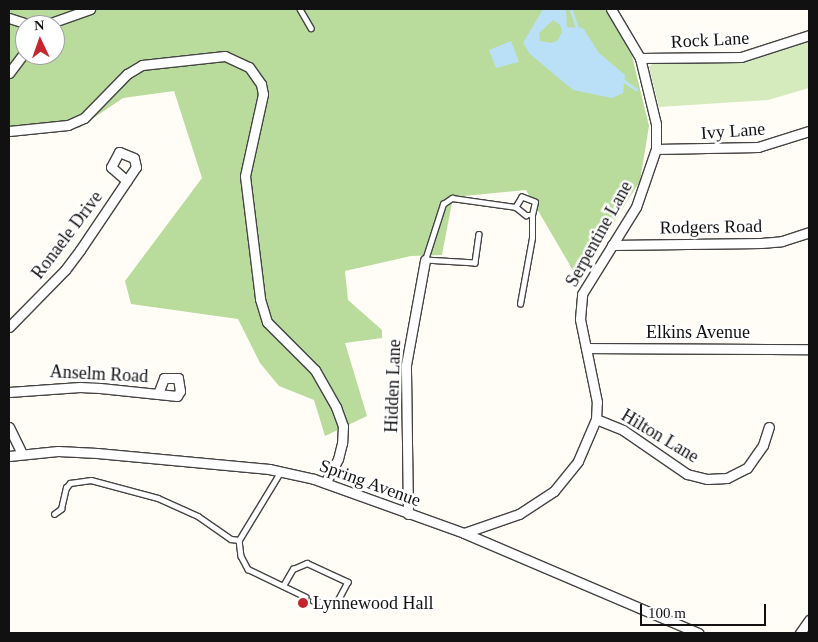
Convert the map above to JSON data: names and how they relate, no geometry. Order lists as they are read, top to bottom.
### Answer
{
  "streets": {
    "street": [
      "Rock Lane",
      "Ivy Lane",
      "Rodgers Road",
      "Serpentine Lane",
      "Ronaele Drive",
      "Elkins Avenue",
      "Anselm Road",
      "Hidden Lane",
      "Hilton Lane",
      "Spring Avenue"
    ]
  },
  "crossings": [
    ["Rock Lane", "Serpentine Lane"],
    ["Ivy Lane", "Serpentine Lane"],
    ["Rodgers Road", "Serpentine Lane"],
    ["Serpentine Lane", "Elkins Avenue"],
    ["Serpentine Lane", "Hilton Lane"],
    ["Serpentine Lane", "Spring Avenue"],
    ["Hidden Lane", "Spring Avenue"]
  ],
  "places": ["Lynnewood Hall"],
  "scale_bar": "100 m",
  "north": "top"
}
